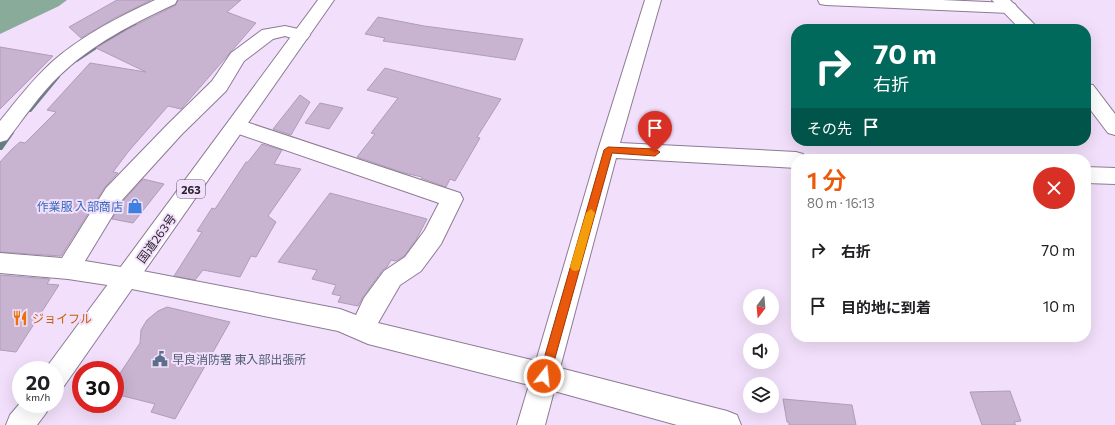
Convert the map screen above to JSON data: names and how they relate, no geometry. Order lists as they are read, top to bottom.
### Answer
{
  "streets": {
    "main road": ["263", "国道263号"]
  },
  "places": {
    "shop": ["作業服 入部商店"],
    "restaurant": ["ジョイフル"],
    "public building": ["早良消防署 東入部出張所"]
  },
  "north": "bottom",
  "page": {
    "turn": ["70 m", "右折"],
    "then": "その先",
    "heading": ["1 分", "80 m · 16:13"],
    "list": [
      {
        "name": "右折",
        "value": "70 m"
      },
      {
        "name": "目的地に到着",
        "value": "10 m"
      }
    ],
    "speed": "20 km/h",
    "limit": "30"
  }
}
